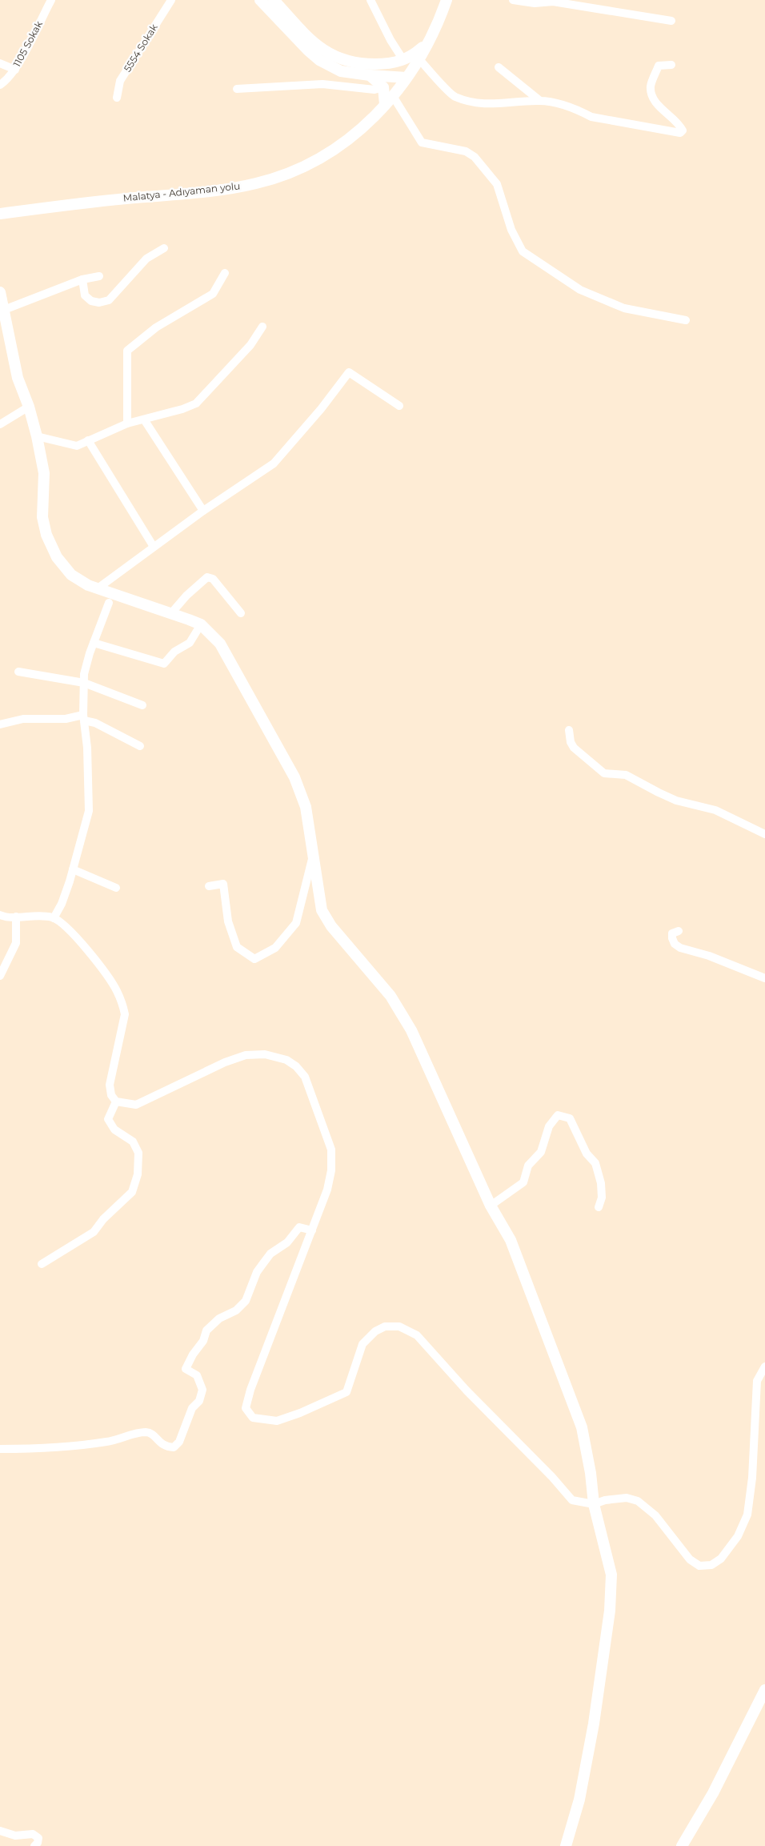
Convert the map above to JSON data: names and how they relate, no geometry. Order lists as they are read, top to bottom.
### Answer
{
  "streets": {
    "main road": ["Malatya - Adıyaman yolu"],
    "street": ["1105 Sokak", "5554 Sokak"]
  }
}
